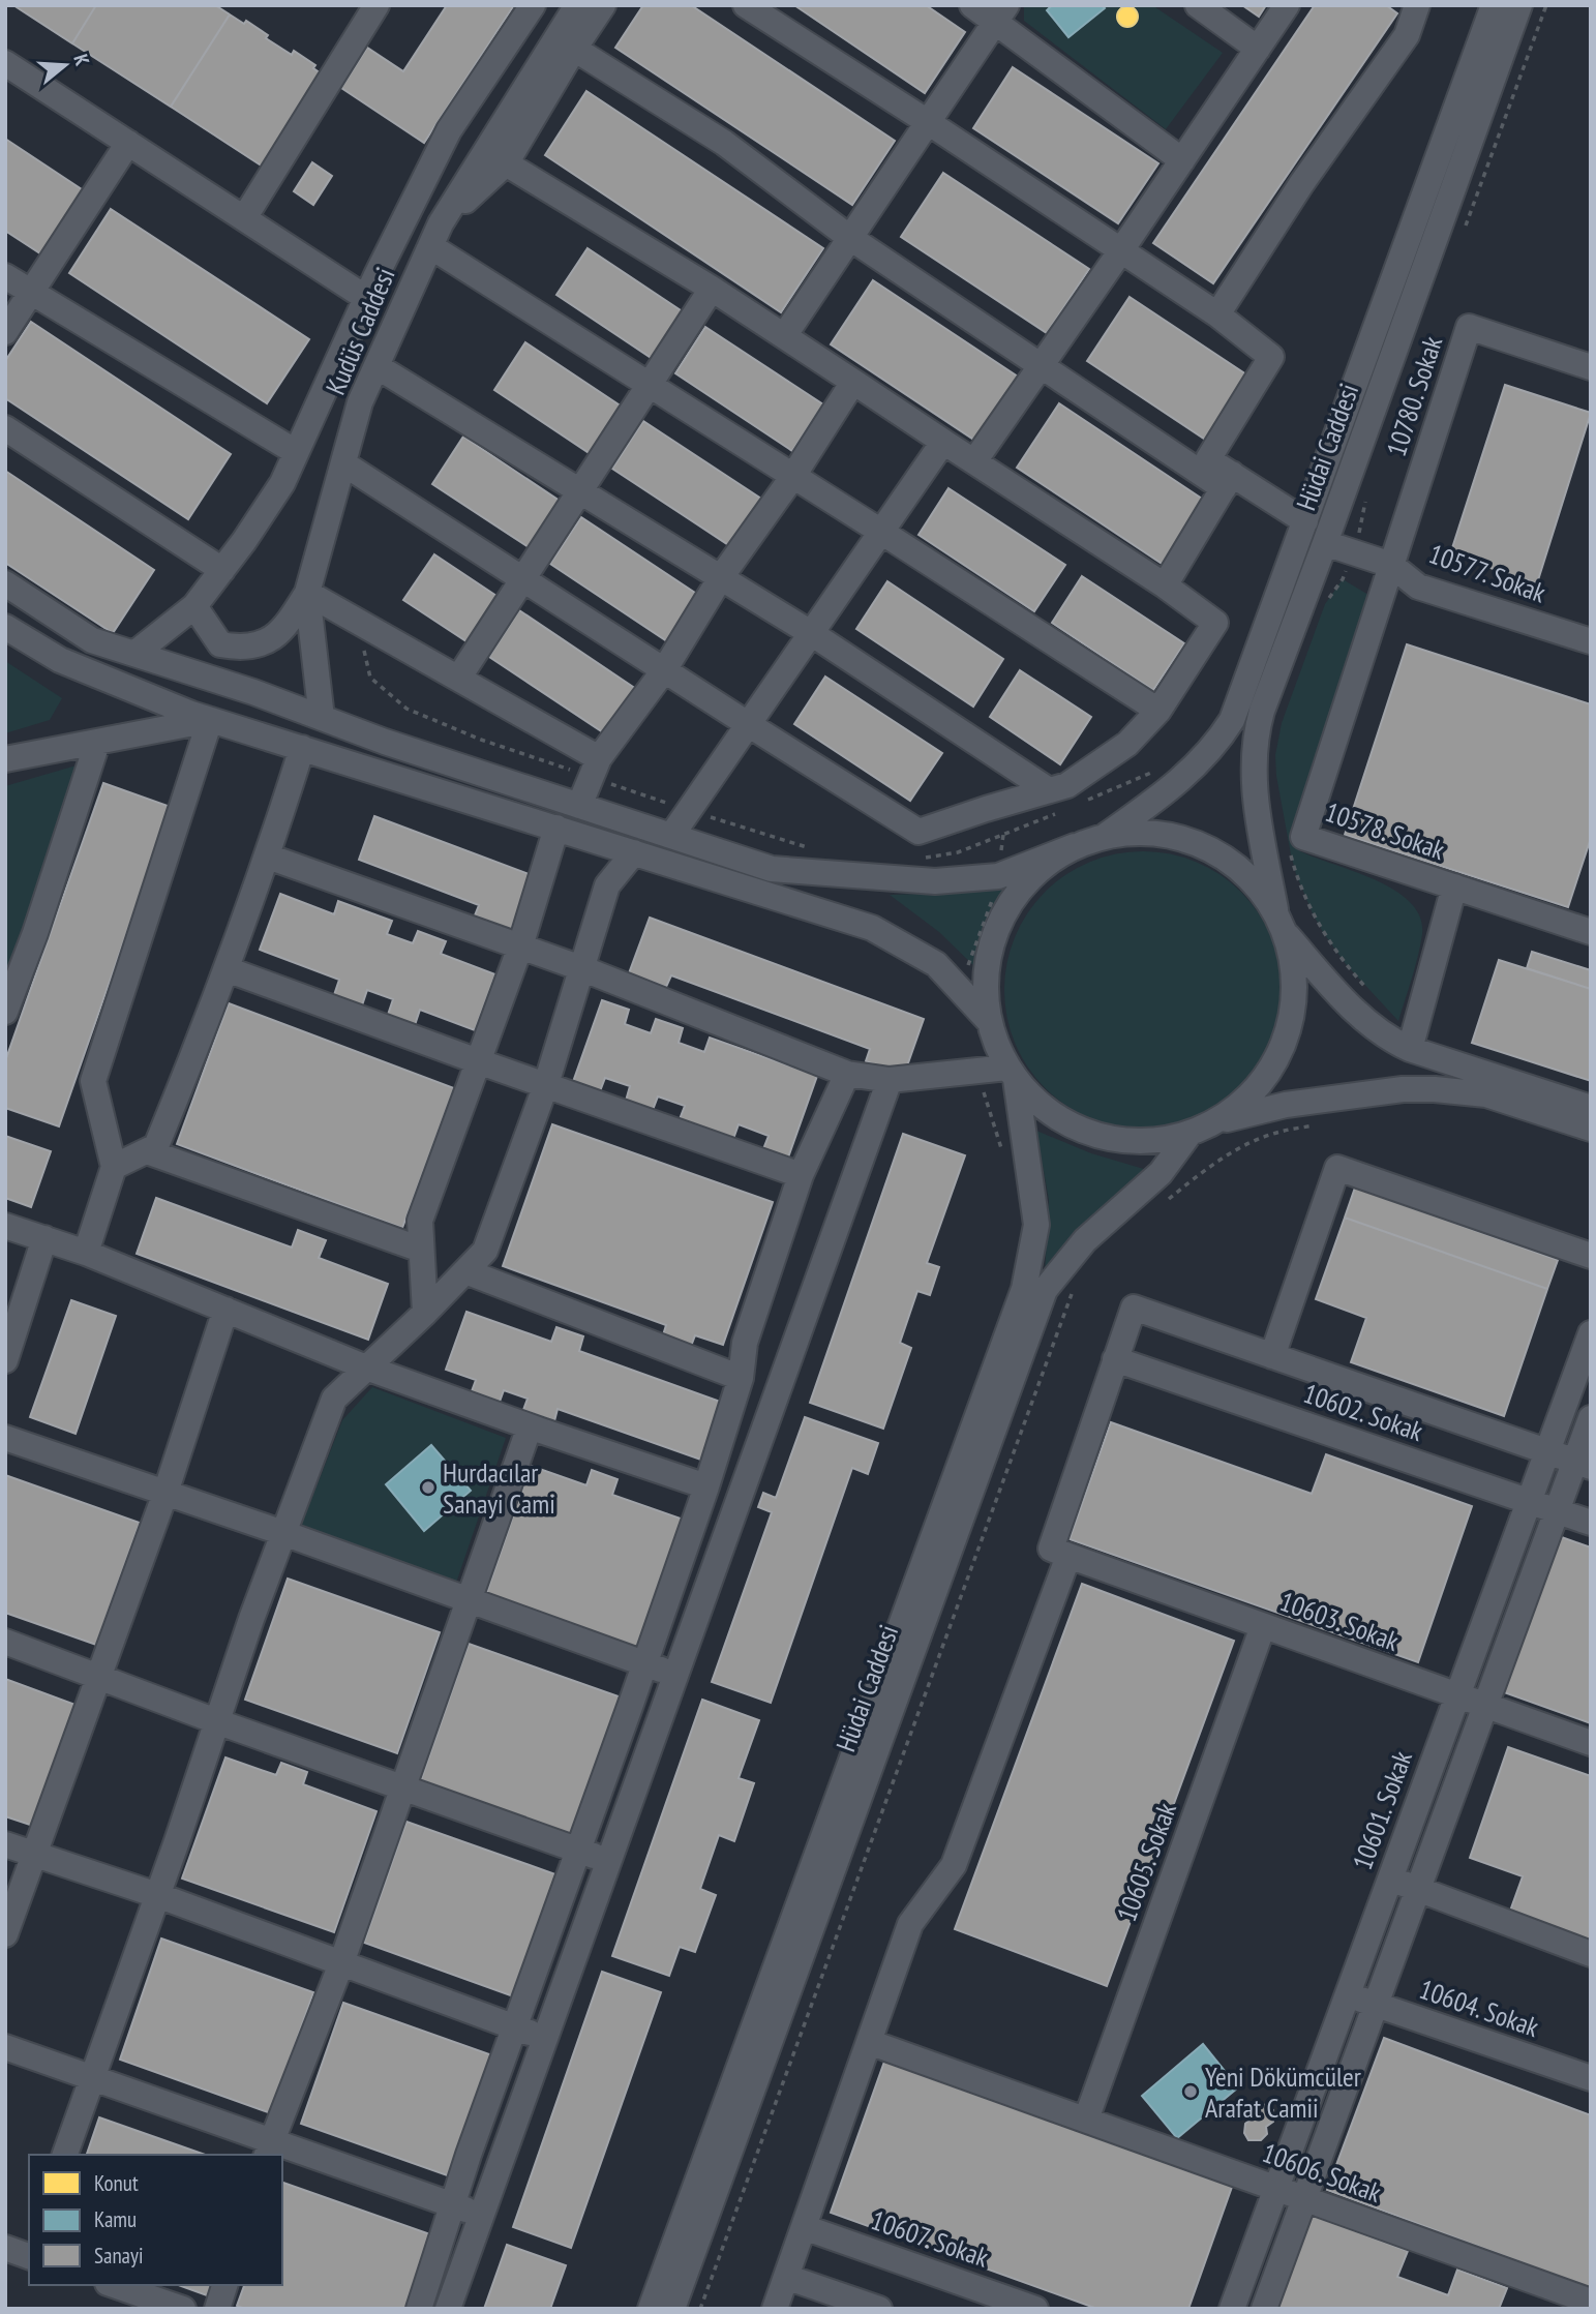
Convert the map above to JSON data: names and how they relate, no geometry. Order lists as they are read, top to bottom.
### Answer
{
  "streets": {
    "street": [
      "Kudüs Caddesi",
      "10780. Sokak",
      "Hüdai Caddesi",
      "10577. Sokak",
      "10578. Sokak",
      "10602. Sokak",
      "10603. Sokak",
      "10601. Sokak",
      "10605. Sokak",
      "10604. Sokak",
      "10606. Sokak",
      "10607. Sokak"
    ]
  },
  "crossings": [
    ["10780. Sokak", "10577. Sokak"],
    ["10780. Sokak", "10578. Sokak"],
    ["Hüdai Caddesi", "10577. Sokak"],
    ["10577. Sokak", "10578. Sokak"],
    ["10602. Sokak", "10601. Sokak"],
    ["10603. Sokak", "10601. Sokak"],
    ["10603. Sokak", "10605. Sokak"],
    ["10601. Sokak", "10604. Sokak"],
    ["10601. Sokak", "10606. Sokak"],
    ["10605. Sokak", "10606. Sokak"]
  ],
  "places": ["Hurdacılar Sanayi Cami", "Yeni Dökümcüler Arafat Camii"],
  "legend": ["Konut", "Kamu", "Sanayi"],
  "north": "right"
}
